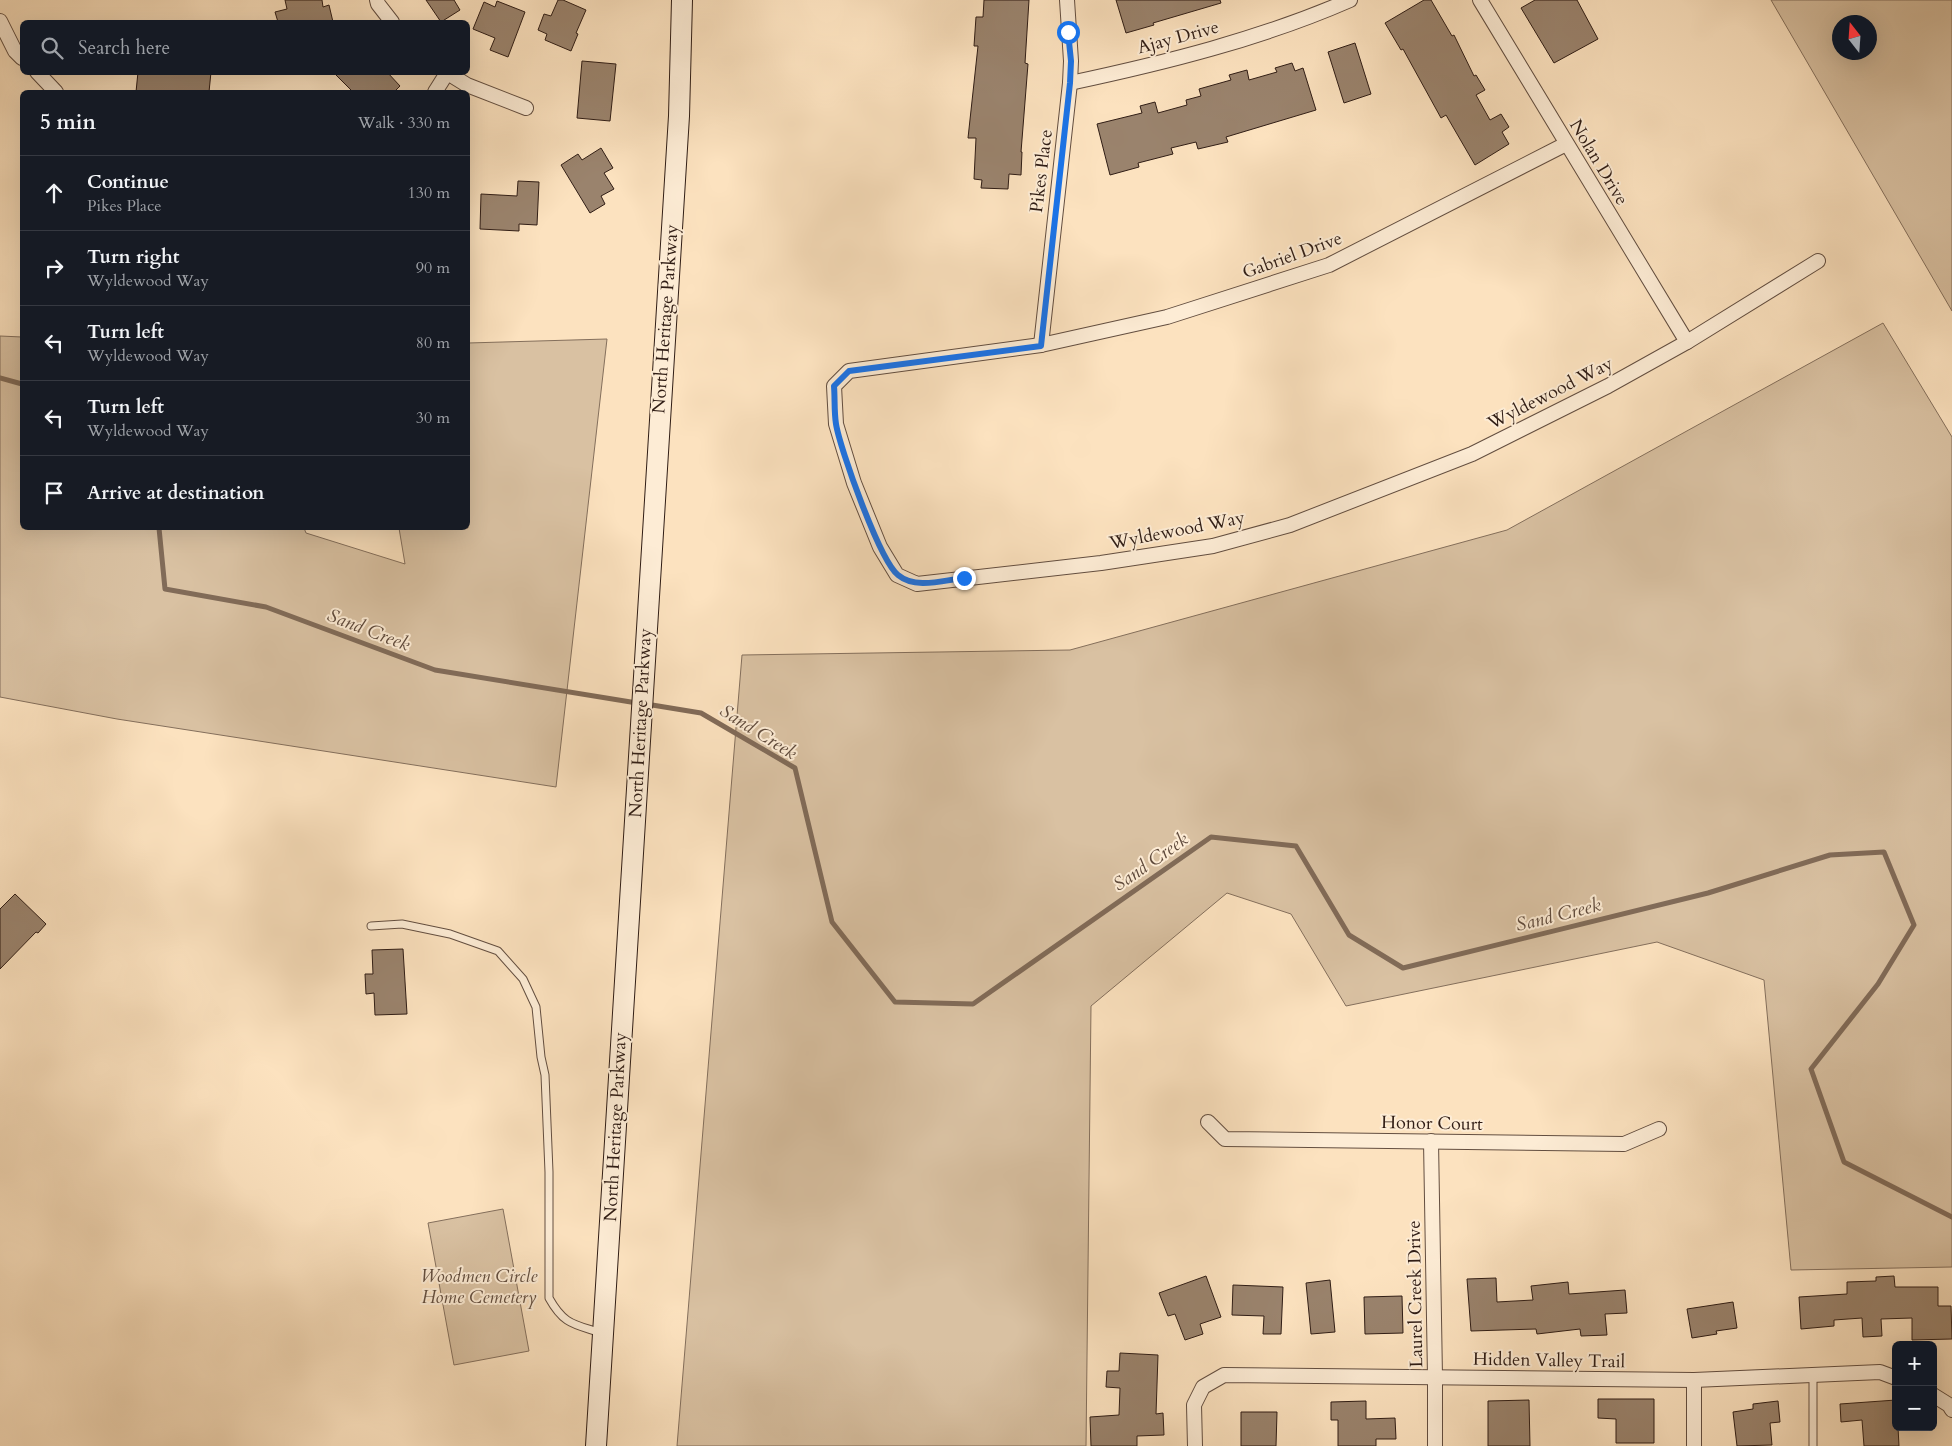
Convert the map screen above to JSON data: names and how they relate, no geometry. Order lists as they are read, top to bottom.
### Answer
{
  "streets": {
    "main road": ["North Heritage Parkway"],
    "street": [
      "Ajay Drive",
      "Nolan Drive",
      "Pikes Place",
      "Gabriel Drive",
      "Wyldewood Way",
      "Honor Court",
      "Laurel Creek Drive",
      "Hidden Valley Trail"
    ]
  },
  "crossings": [
    ["Ajay Drive", "Pikes Place"],
    ["Nolan Drive", "Gabriel Drive"],
    ["Nolan Drive", "Wyldewood Way"],
    ["Pikes Place", "Gabriel Drive"],
    ["Pikes Place", "Wyldewood Way"],
    ["Gabriel Drive", "Wyldewood Way"],
    ["Honor Court", "Laurel Creek Drive"],
    ["Laurel Creek Drive", "Hidden Valley Trail"]
  ],
  "water": ["Sand Creek"],
  "parks": ["Woodmen Circle Home Cemetery"],
  "north": "top",
  "page": {
    "search": "Search here",
    "heading": ["5 min", "Walk · 330 m"],
    "list": [
      ["Continue", "Pikes Place", "130 m"],
      ["Turn right", "Wyldewood Way", "90 m"],
      ["Turn left", "Wyldewood Way", "80 m"],
      ["Turn left", "Wyldewood Way", "30 m"],
      "Arrive at destination"
    ],
    "map_buttons": ["+", "−"]
  }
}
